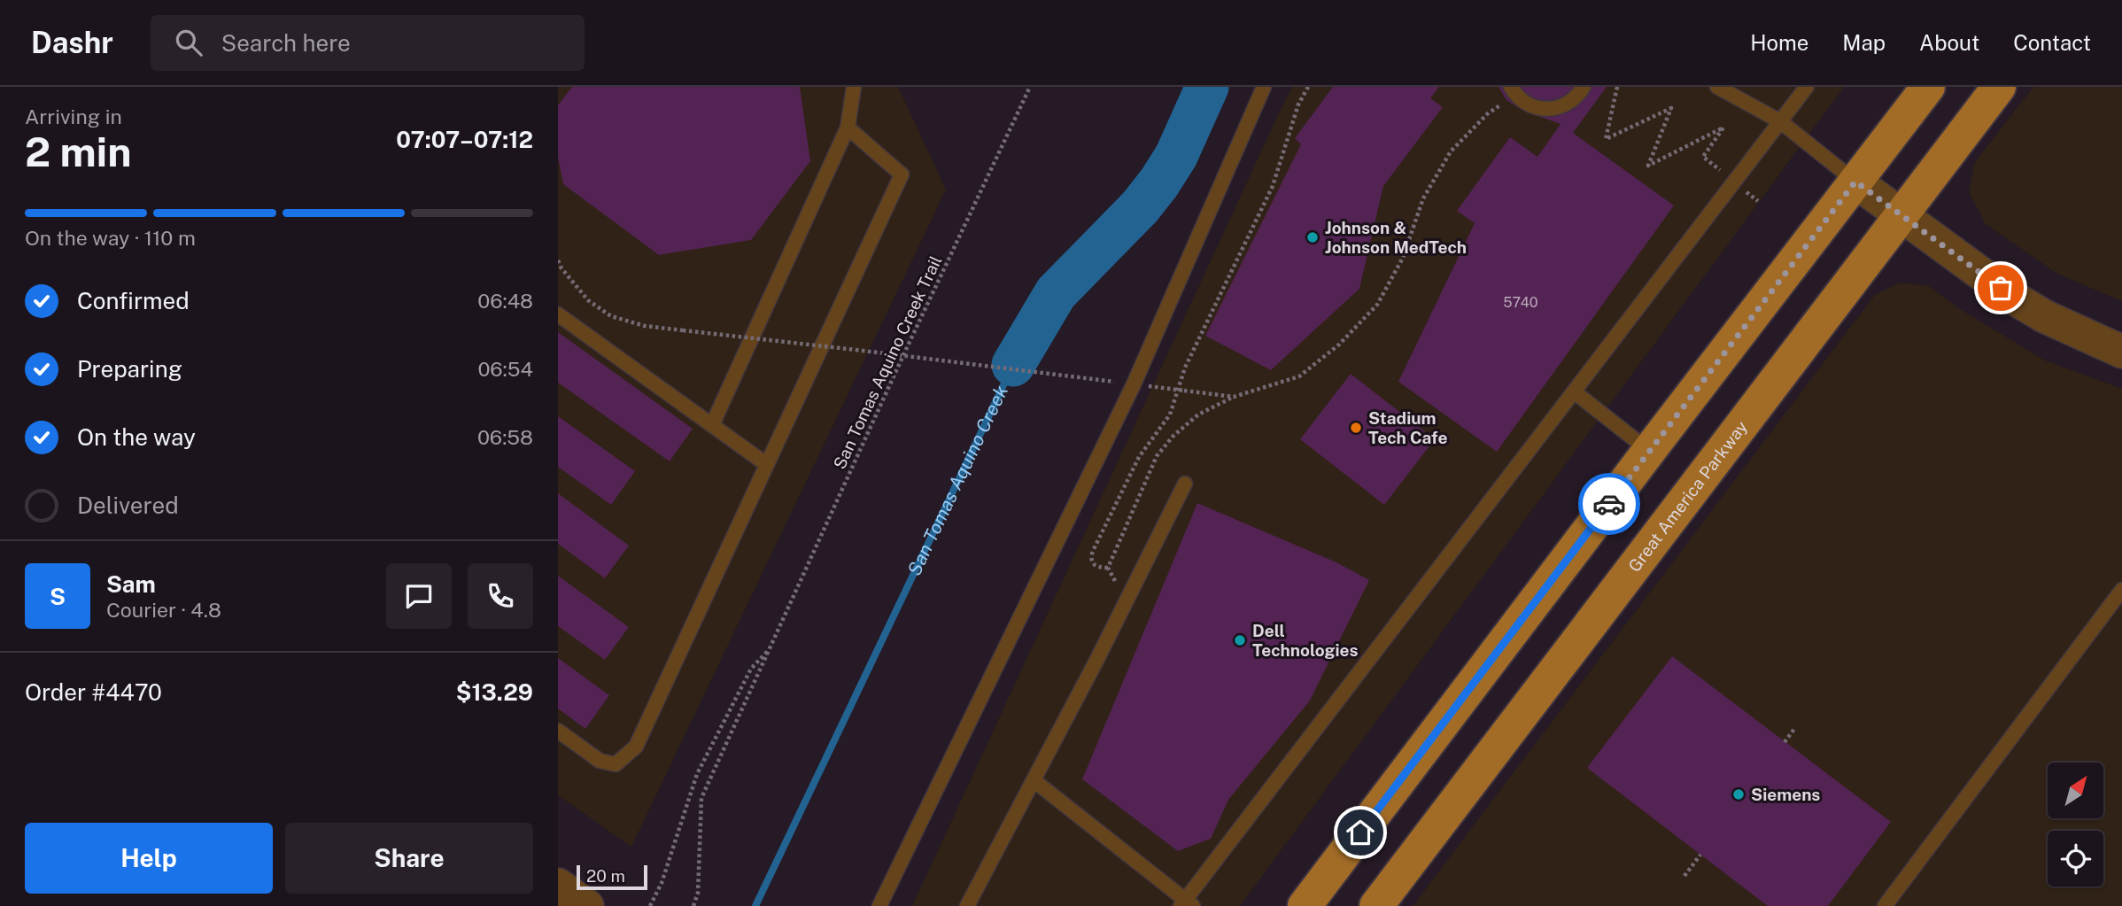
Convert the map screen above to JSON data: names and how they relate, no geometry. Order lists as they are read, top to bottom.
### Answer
{
  "streets": {
    "main road": ["Great America Parkway"],
    "path": ["San Tomas Aquino Creek Trail"]
  },
  "water": ["San Tomas Aquino Creek"],
  "places": [
    "Johnson & Johnson MedTech",
    "Stadium Tech Cafe",
    "Dell Technologies",
    "Siemens"
  ],
  "house_numbers": ["5740"],
  "scale_bar": "20 m",
  "north": "top right",
  "page": {
    "header": "Dashr",
    "search": "Search here",
    "nav": [
      "Home",
      "Map",
      "About",
      "Contact"
    ],
    "heading": ["2 min", "Arriving in", "07:07–07:12"],
    "panel": [
      "Sam",
      "Courier · 4.8",
      "Order #4470",
      "$13.29"
    ],
    "bar": "On the way · 110 m",
    "list": [
      ["Confirmed", "06:48"],
      ["Preparing", "06:54"],
      ["On the way", "06:58"],
      "Delivered"
    ],
    "round": "S",
    "buttons": ["Help", "Share"],
    "scale": "20 m"
  }
}
